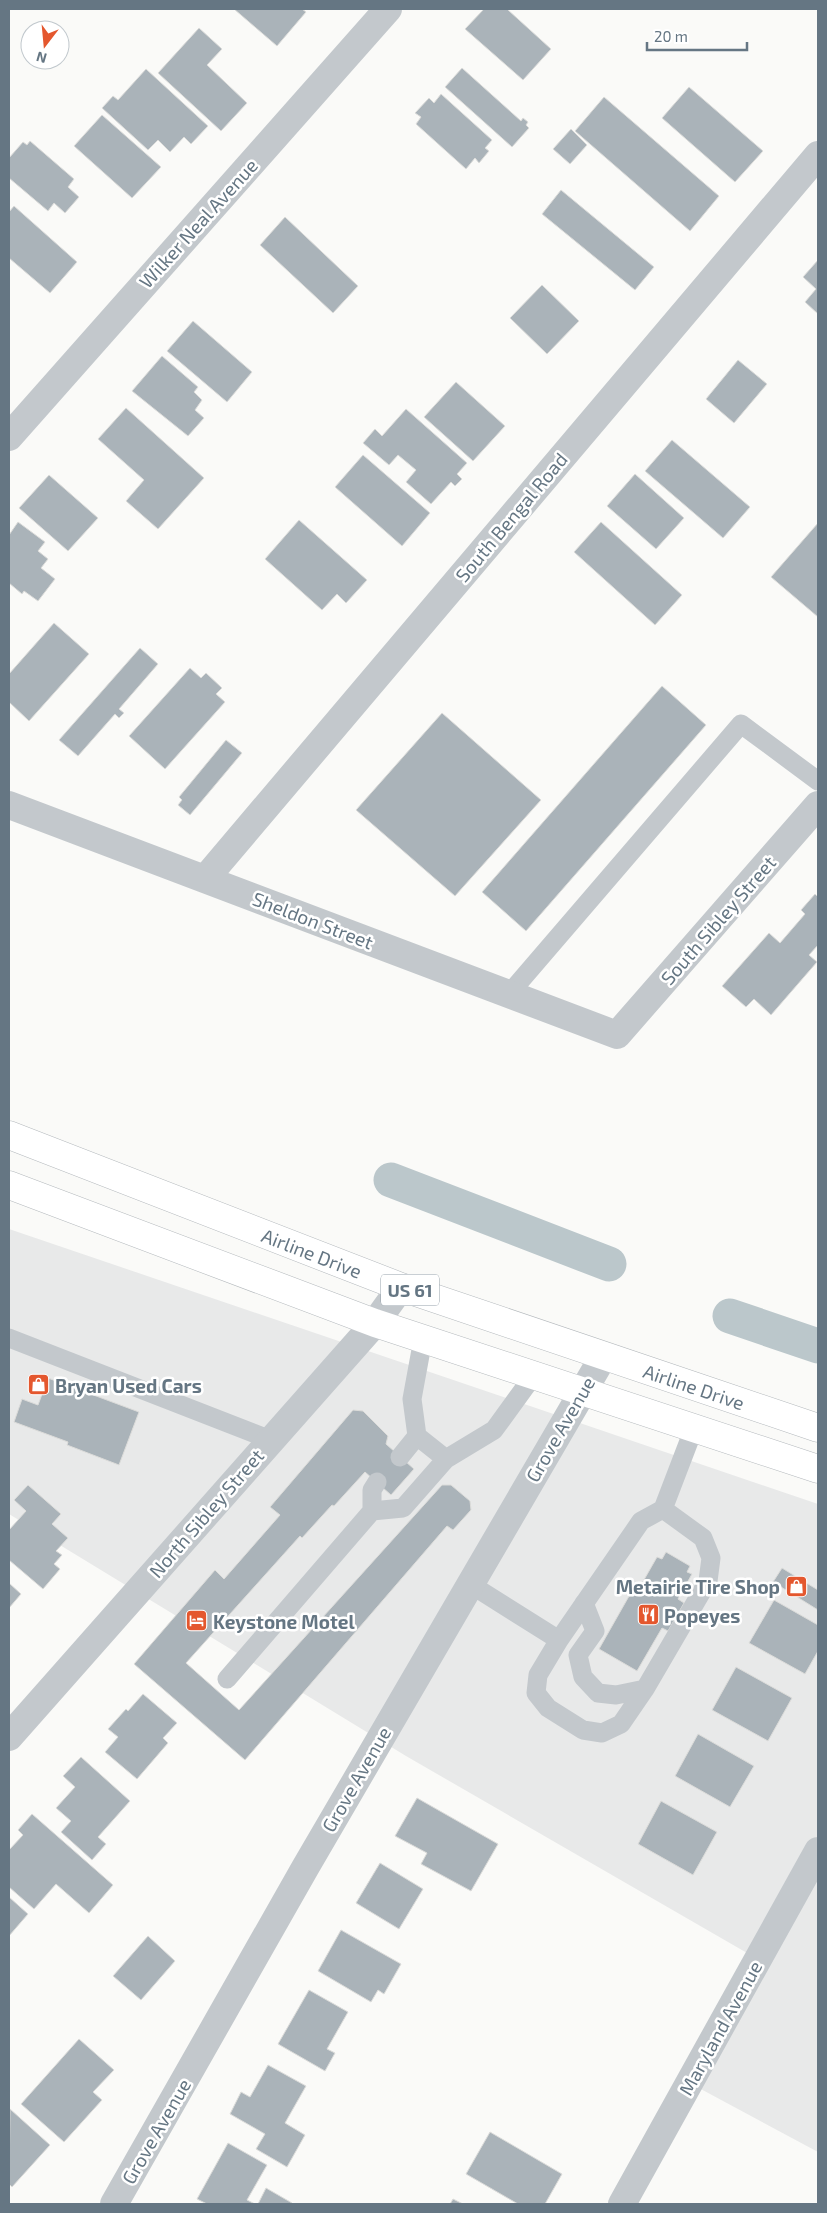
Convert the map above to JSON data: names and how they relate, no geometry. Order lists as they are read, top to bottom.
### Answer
{
  "streets": {
    "highway": ["Airline Drive", "US 61"],
    "street": [
      "Wilker Neal Avenue",
      "South Bengal Road",
      "Sheldon Street",
      "South Sibley Street",
      "Grove Avenue",
      "North Sibley Street",
      "Maryland Avenue"
    ]
  },
  "crossings": [
    ["South Bengal Road", "Sheldon Street"],
    ["Sheldon Street", "South Sibley Street"],
    ["Airline Drive", "Grove Avenue"],
    ["Airline Drive", "North Sibley Street"]
  ],
  "places": {
    "shop": ["Bryan Used Cars", "Metairie Tire Shop"],
    "restaurant": ["Popeyes"],
    "hotel": ["Keystone Motel"]
  },
  "scale_bar": "20 m",
  "north": "bottom"
}
